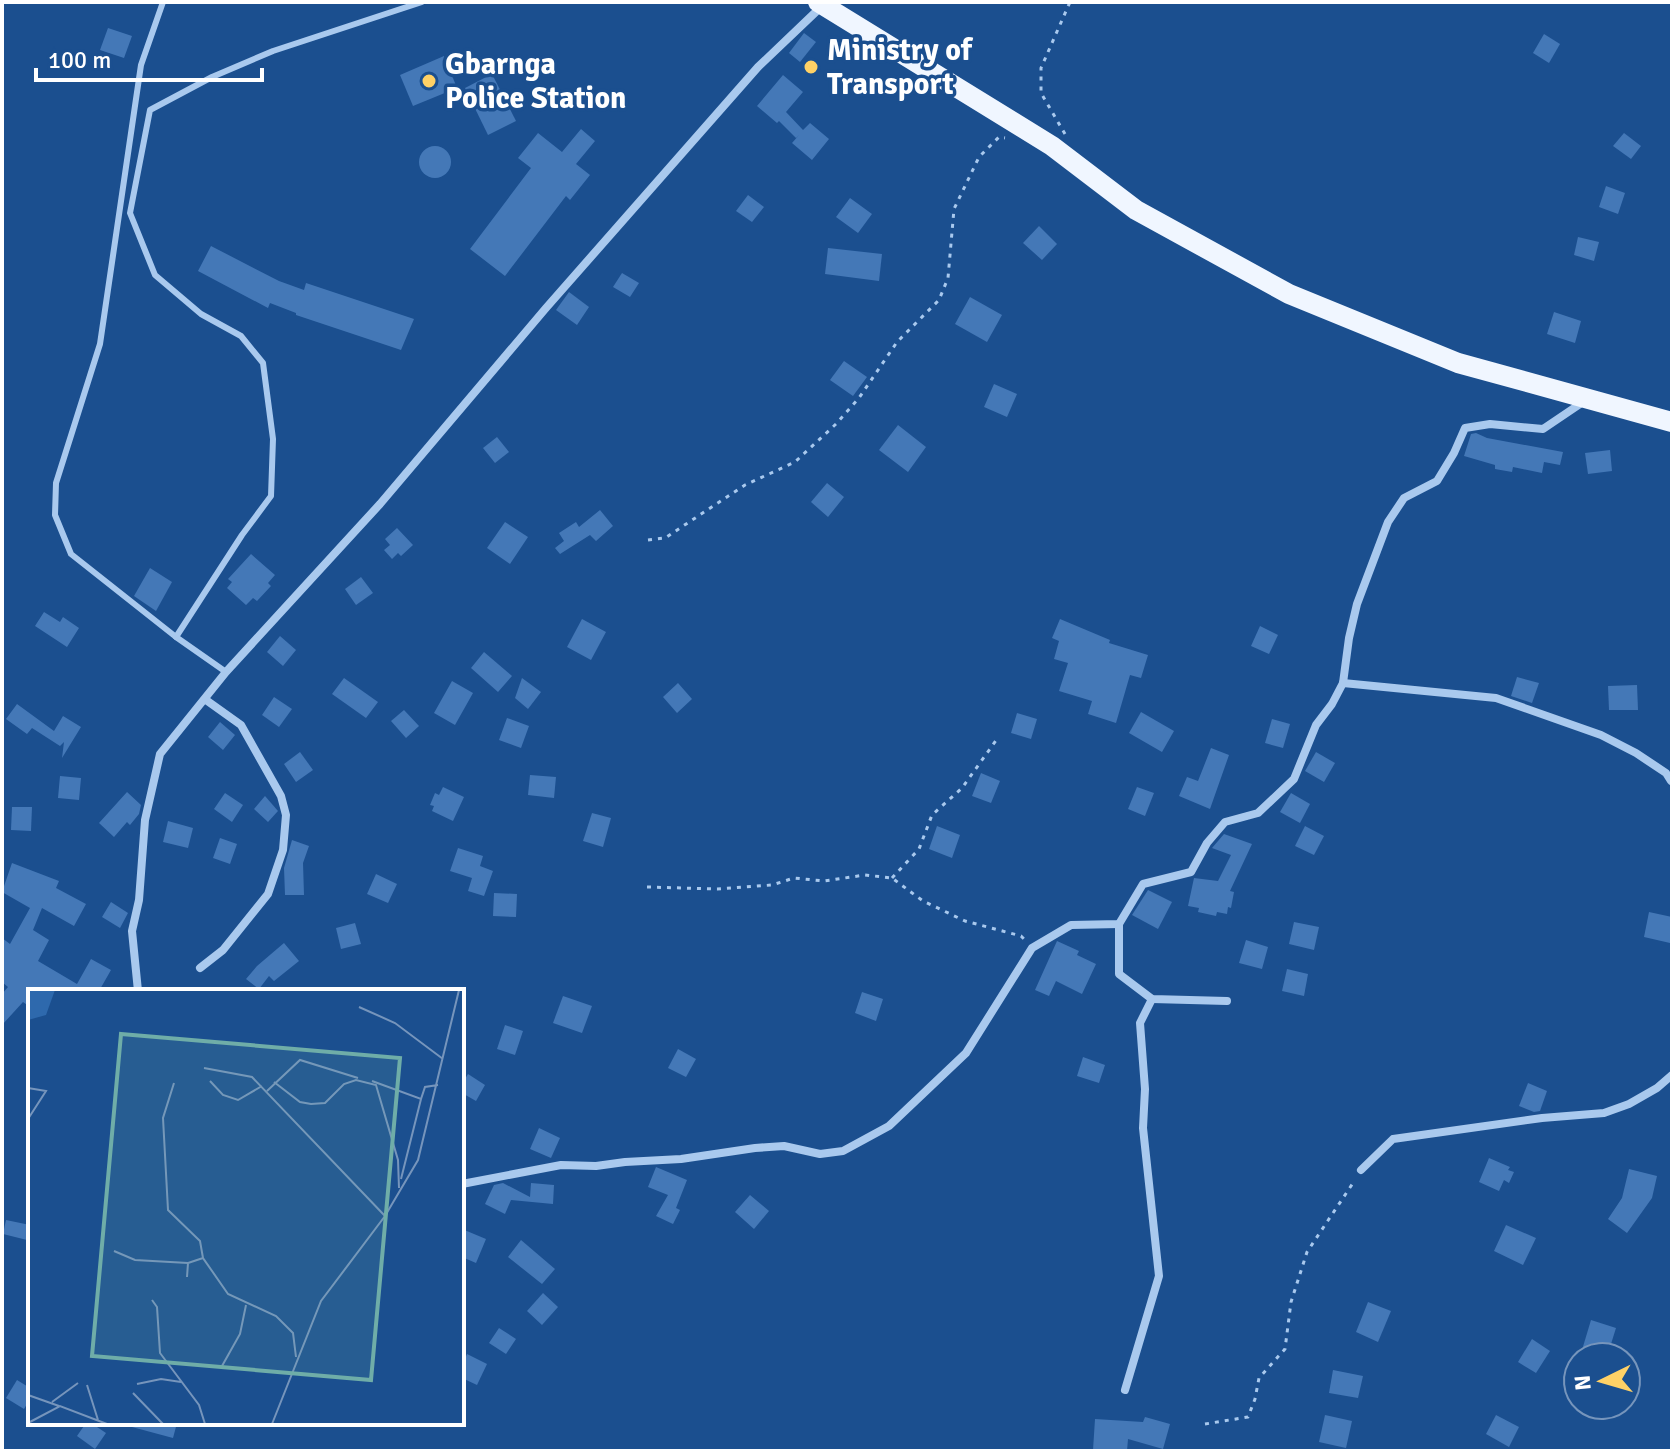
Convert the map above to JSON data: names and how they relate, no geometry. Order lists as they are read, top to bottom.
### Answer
{
  "places": ["Ministry of Transport", "Gbarnga Police Station"],
  "scale_bar": "100 m",
  "north": "left"
}
